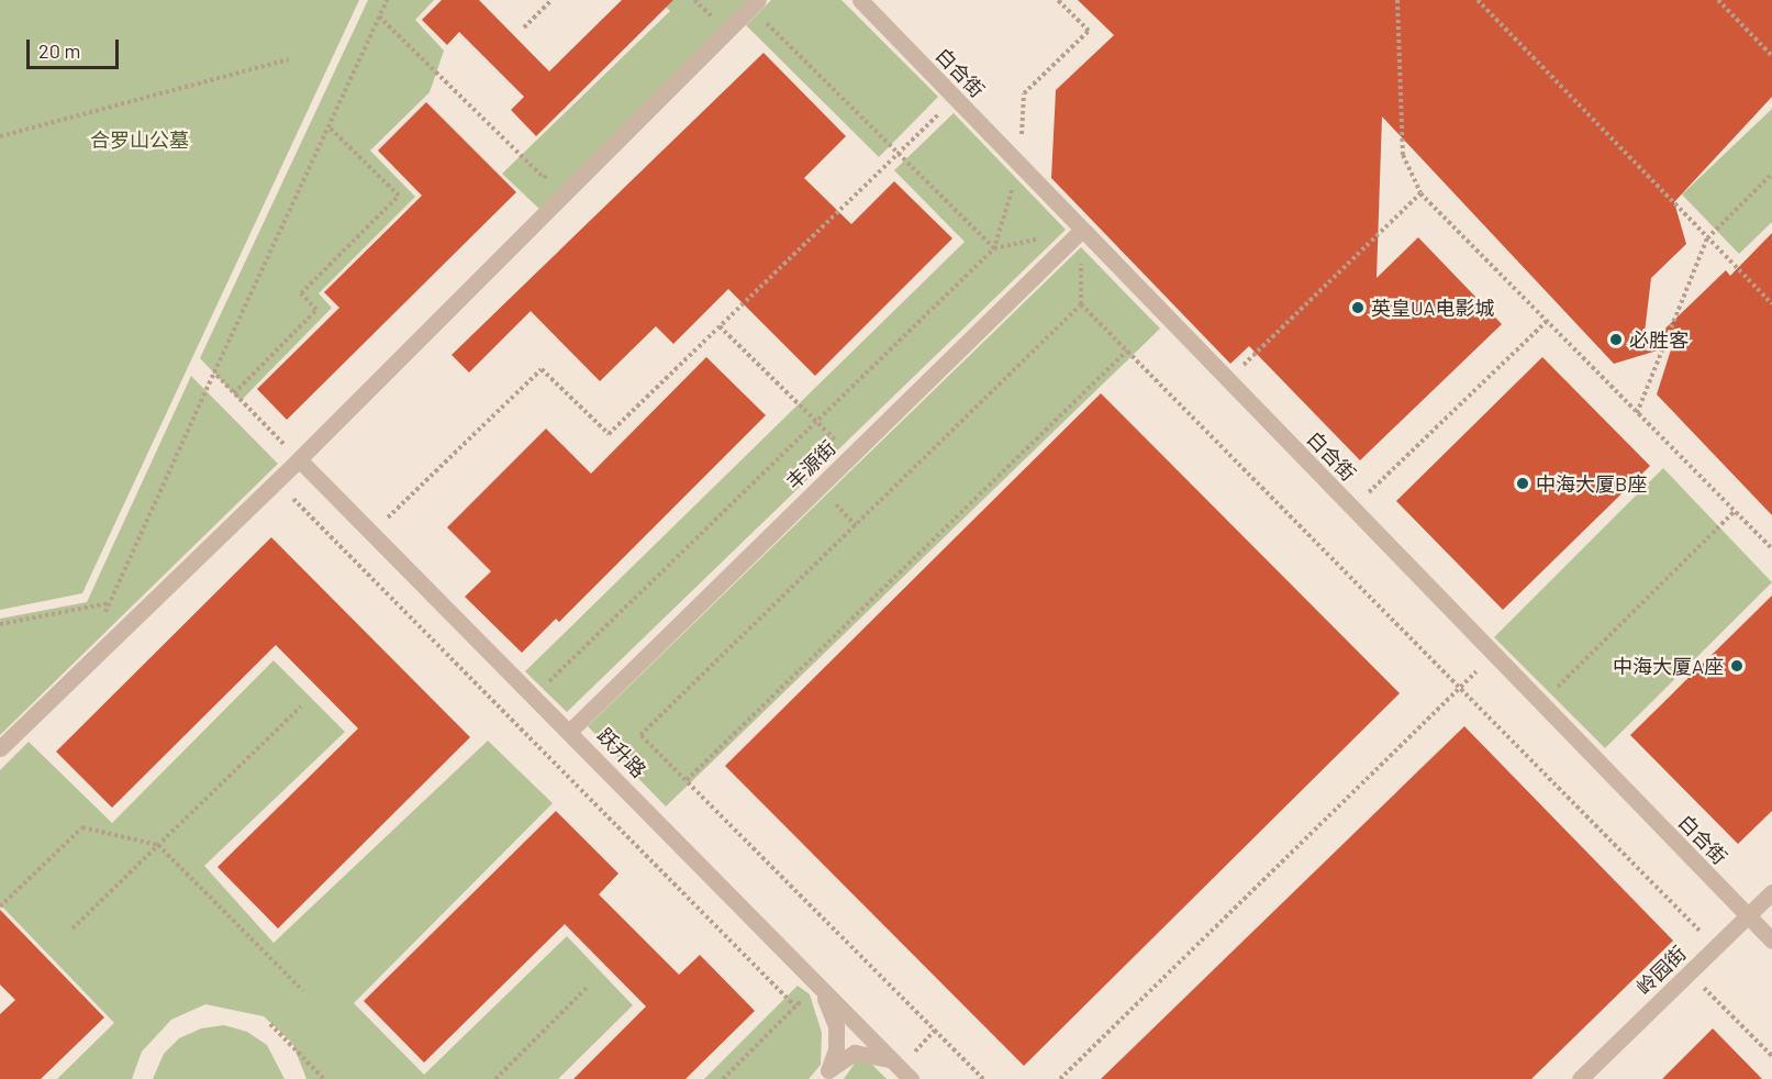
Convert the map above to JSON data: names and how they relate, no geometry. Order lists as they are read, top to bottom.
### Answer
{
  "streets": {
    "street": [
      "白合街",
      "丰源街",
      "跃升路",
      "岭园街"
    ]
  },
  "crossings": [
    ["白合街", "丰源街"],
    ["白合街", "岭园街"],
    ["丰源街", "跃升路"]
  ],
  "parks": ["合罗山公墓"],
  "places": [
    "英皇UA电影城",
    "必胜客",
    "中海大厦B座",
    "中海大厦A座"
  ],
  "scale_bar": "20 m"
}
